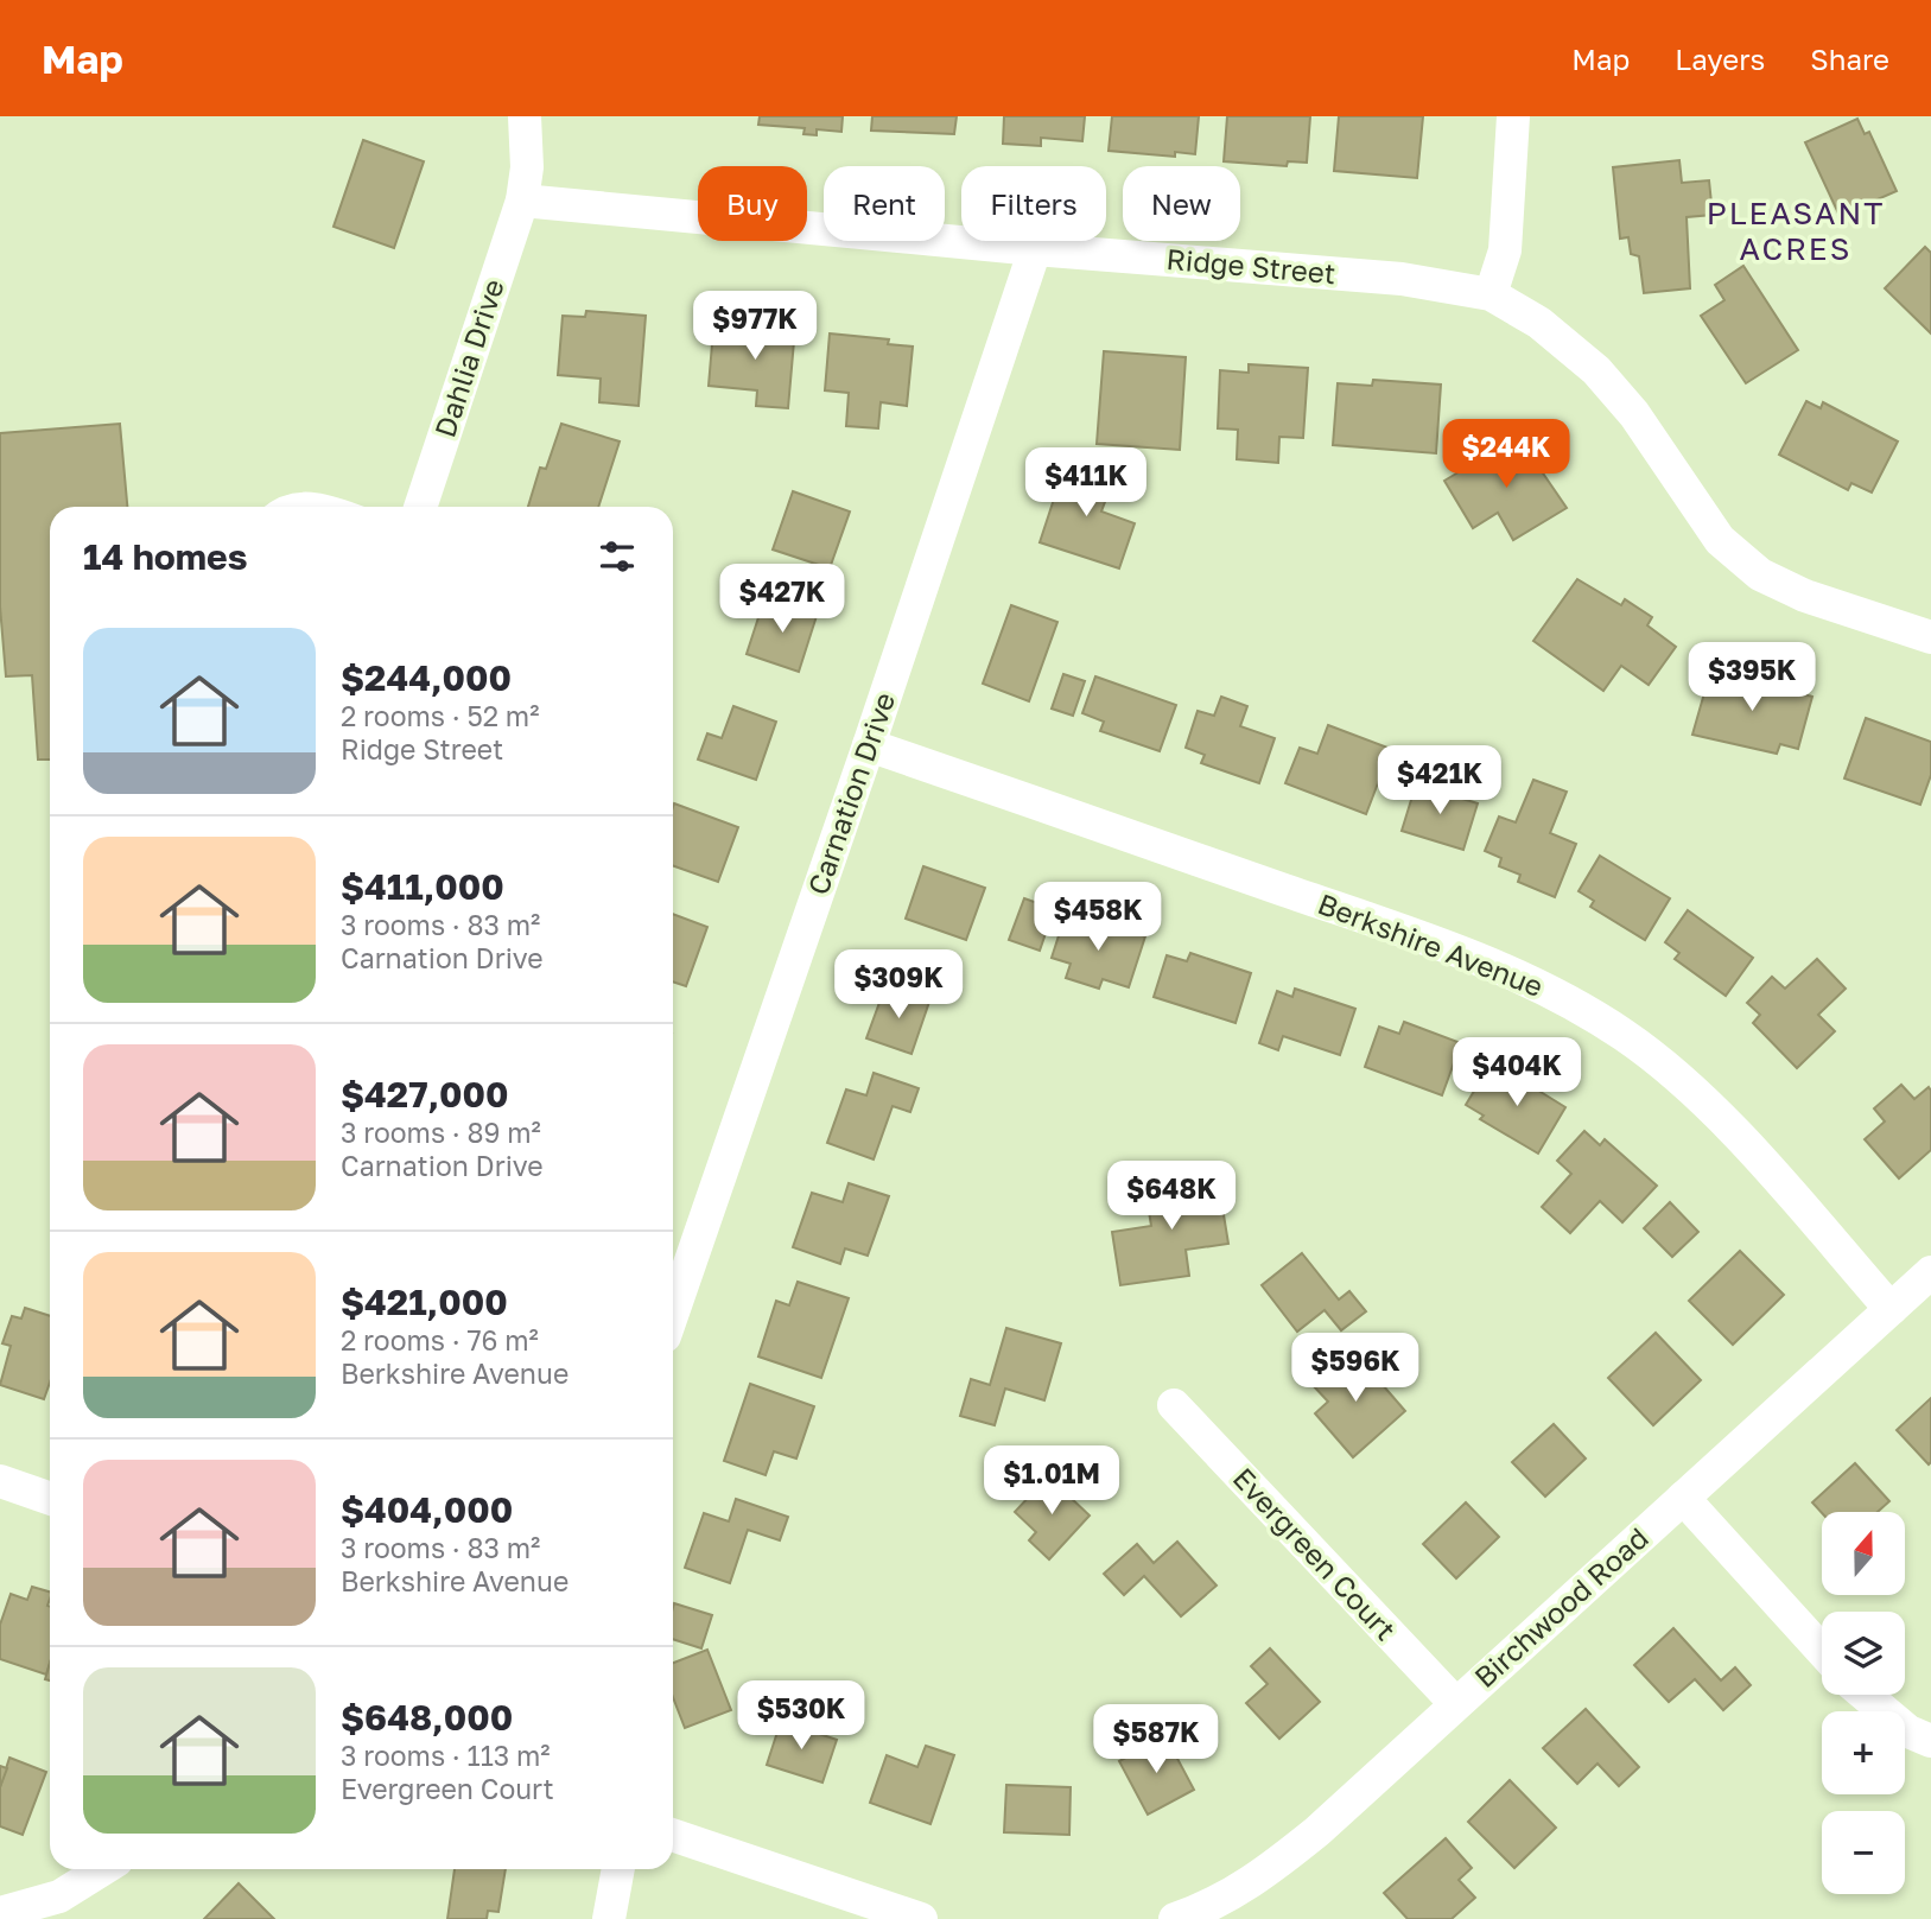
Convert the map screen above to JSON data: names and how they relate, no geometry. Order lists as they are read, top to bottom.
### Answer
{
  "streets": {
    "street": [
      "Ridge Street",
      "Dahlia Drive",
      "Carnation Drive",
      "Berkshire Avenue",
      "Evergreen Court",
      "Birchwood Road"
    ]
  },
  "crossings": [
    ["Ridge Street", "Dahlia Drive"],
    ["Ridge Street", "Carnation Drive"],
    ["Carnation Drive", "Berkshire Avenue"],
    ["Berkshire Avenue", "Birchwood Road"],
    ["Evergreen Court", "Birchwood Road"]
  ],
  "districts": ["PLEASANT ACRES"],
  "north": "top",
  "page": {
    "header": "Map",
    "nav": ["Map", "Layers", "Share"],
    "chip": [
      "Buy",
      "Rent",
      "Filters",
      "New"
    ],
    "price": [
      "$977K",
      "$244K",
      "$411K",
      "$427K",
      "$395K",
      "$421K",
      "$458K",
      "$309K",
      "$404K",
      "$648K",
      "$596K",
      "$1.01M",
      "$530K",
      "$587K"
    ],
    "heading": "14 homes",
    "list": [
      {
        "name": "$244,000",
        "note": "2 rooms · 52 m² · Ridge Street"
      },
      {
        "name": "$411,000",
        "note": "3 rooms · 83 m² · Carnation Drive"
      },
      {
        "name": "$427,000",
        "note": "3 rooms · 89 m² · Carnation Drive"
      },
      {
        "name": "$421,000",
        "note": "2 rooms · 76 m² · Berkshire Avenue"
      },
      {
        "name": "$404,000",
        "note": "3 rooms · 83 m² · Berkshire Avenue"
      },
      {
        "name": "$648,000",
        "note": "3 rooms · 113 m² · Evergreen Court"
      }
    ],
    "map_buttons": ["+", "−"]
  }
}
